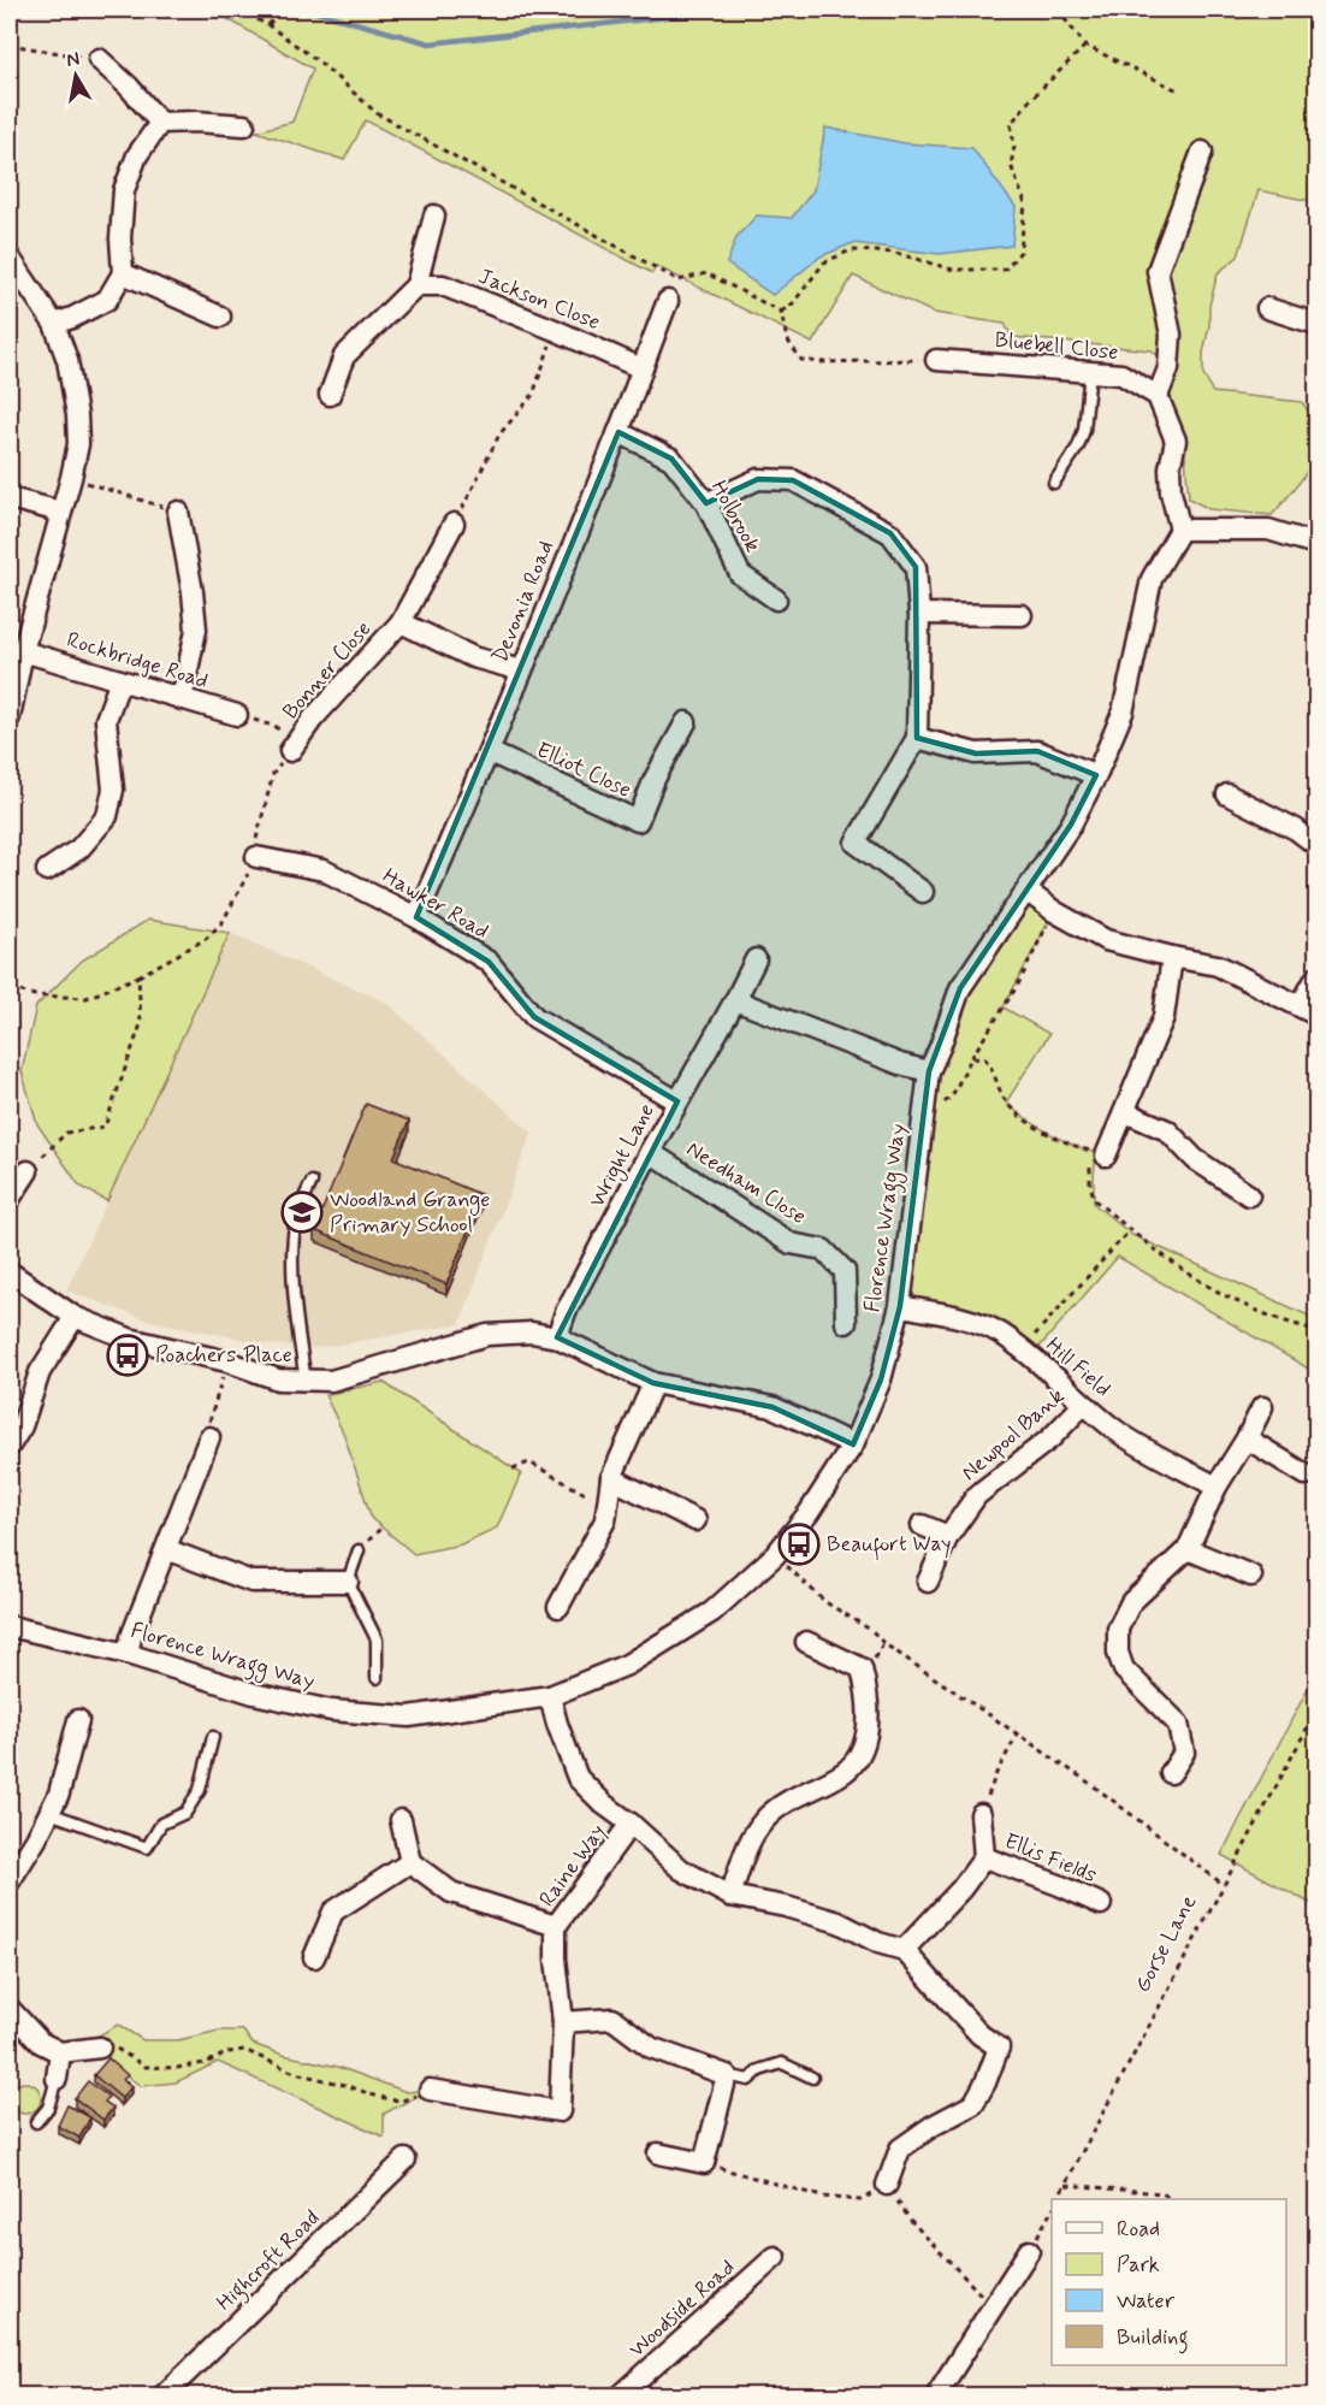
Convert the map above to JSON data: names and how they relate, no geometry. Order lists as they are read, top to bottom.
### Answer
{
  "streets": {
    "street": [
      "Jackson Close",
      "Bluebell Close",
      "Holbrook",
      "Devonia Road",
      "Rockbridge Road",
      "Bonner Close",
      "Elliot Close",
      "Hawker Road",
      "Wright Lane",
      "Needham Close",
      "Florence Wragg Way",
      "Hill Field",
      "Newpool Bank",
      "Ellis Fields",
      "Raine Way",
      "Highcroft Road",
      "Woodside Road"
    ],
    "path": ["Gorse Lane"]
  },
  "crossings": [
    ["Jackson Close", "Devonia Road"],
    ["Holbrook", "Devonia Road"],
    ["Devonia Road", "Bonner Close"],
    ["Devonia Road", "Elliot Close"],
    ["Devonia Road", "Hawker Road"],
    ["Hawker Road", "Wright Lane"],
    ["Wright Lane", "Needham Close"],
    ["Florence Wragg Way", "Hill Field"],
    ["Hill Field", "Newpool Bank"]
  ],
  "places": {
    "school or university": ["Woodland Grange Primary School"],
    "bus stop": ["Poachers Place", "Beaufort Way"]
  },
  "legend": [
    "Road",
    "Park",
    "Water",
    "Building"
  ],
  "north": "top"
}
